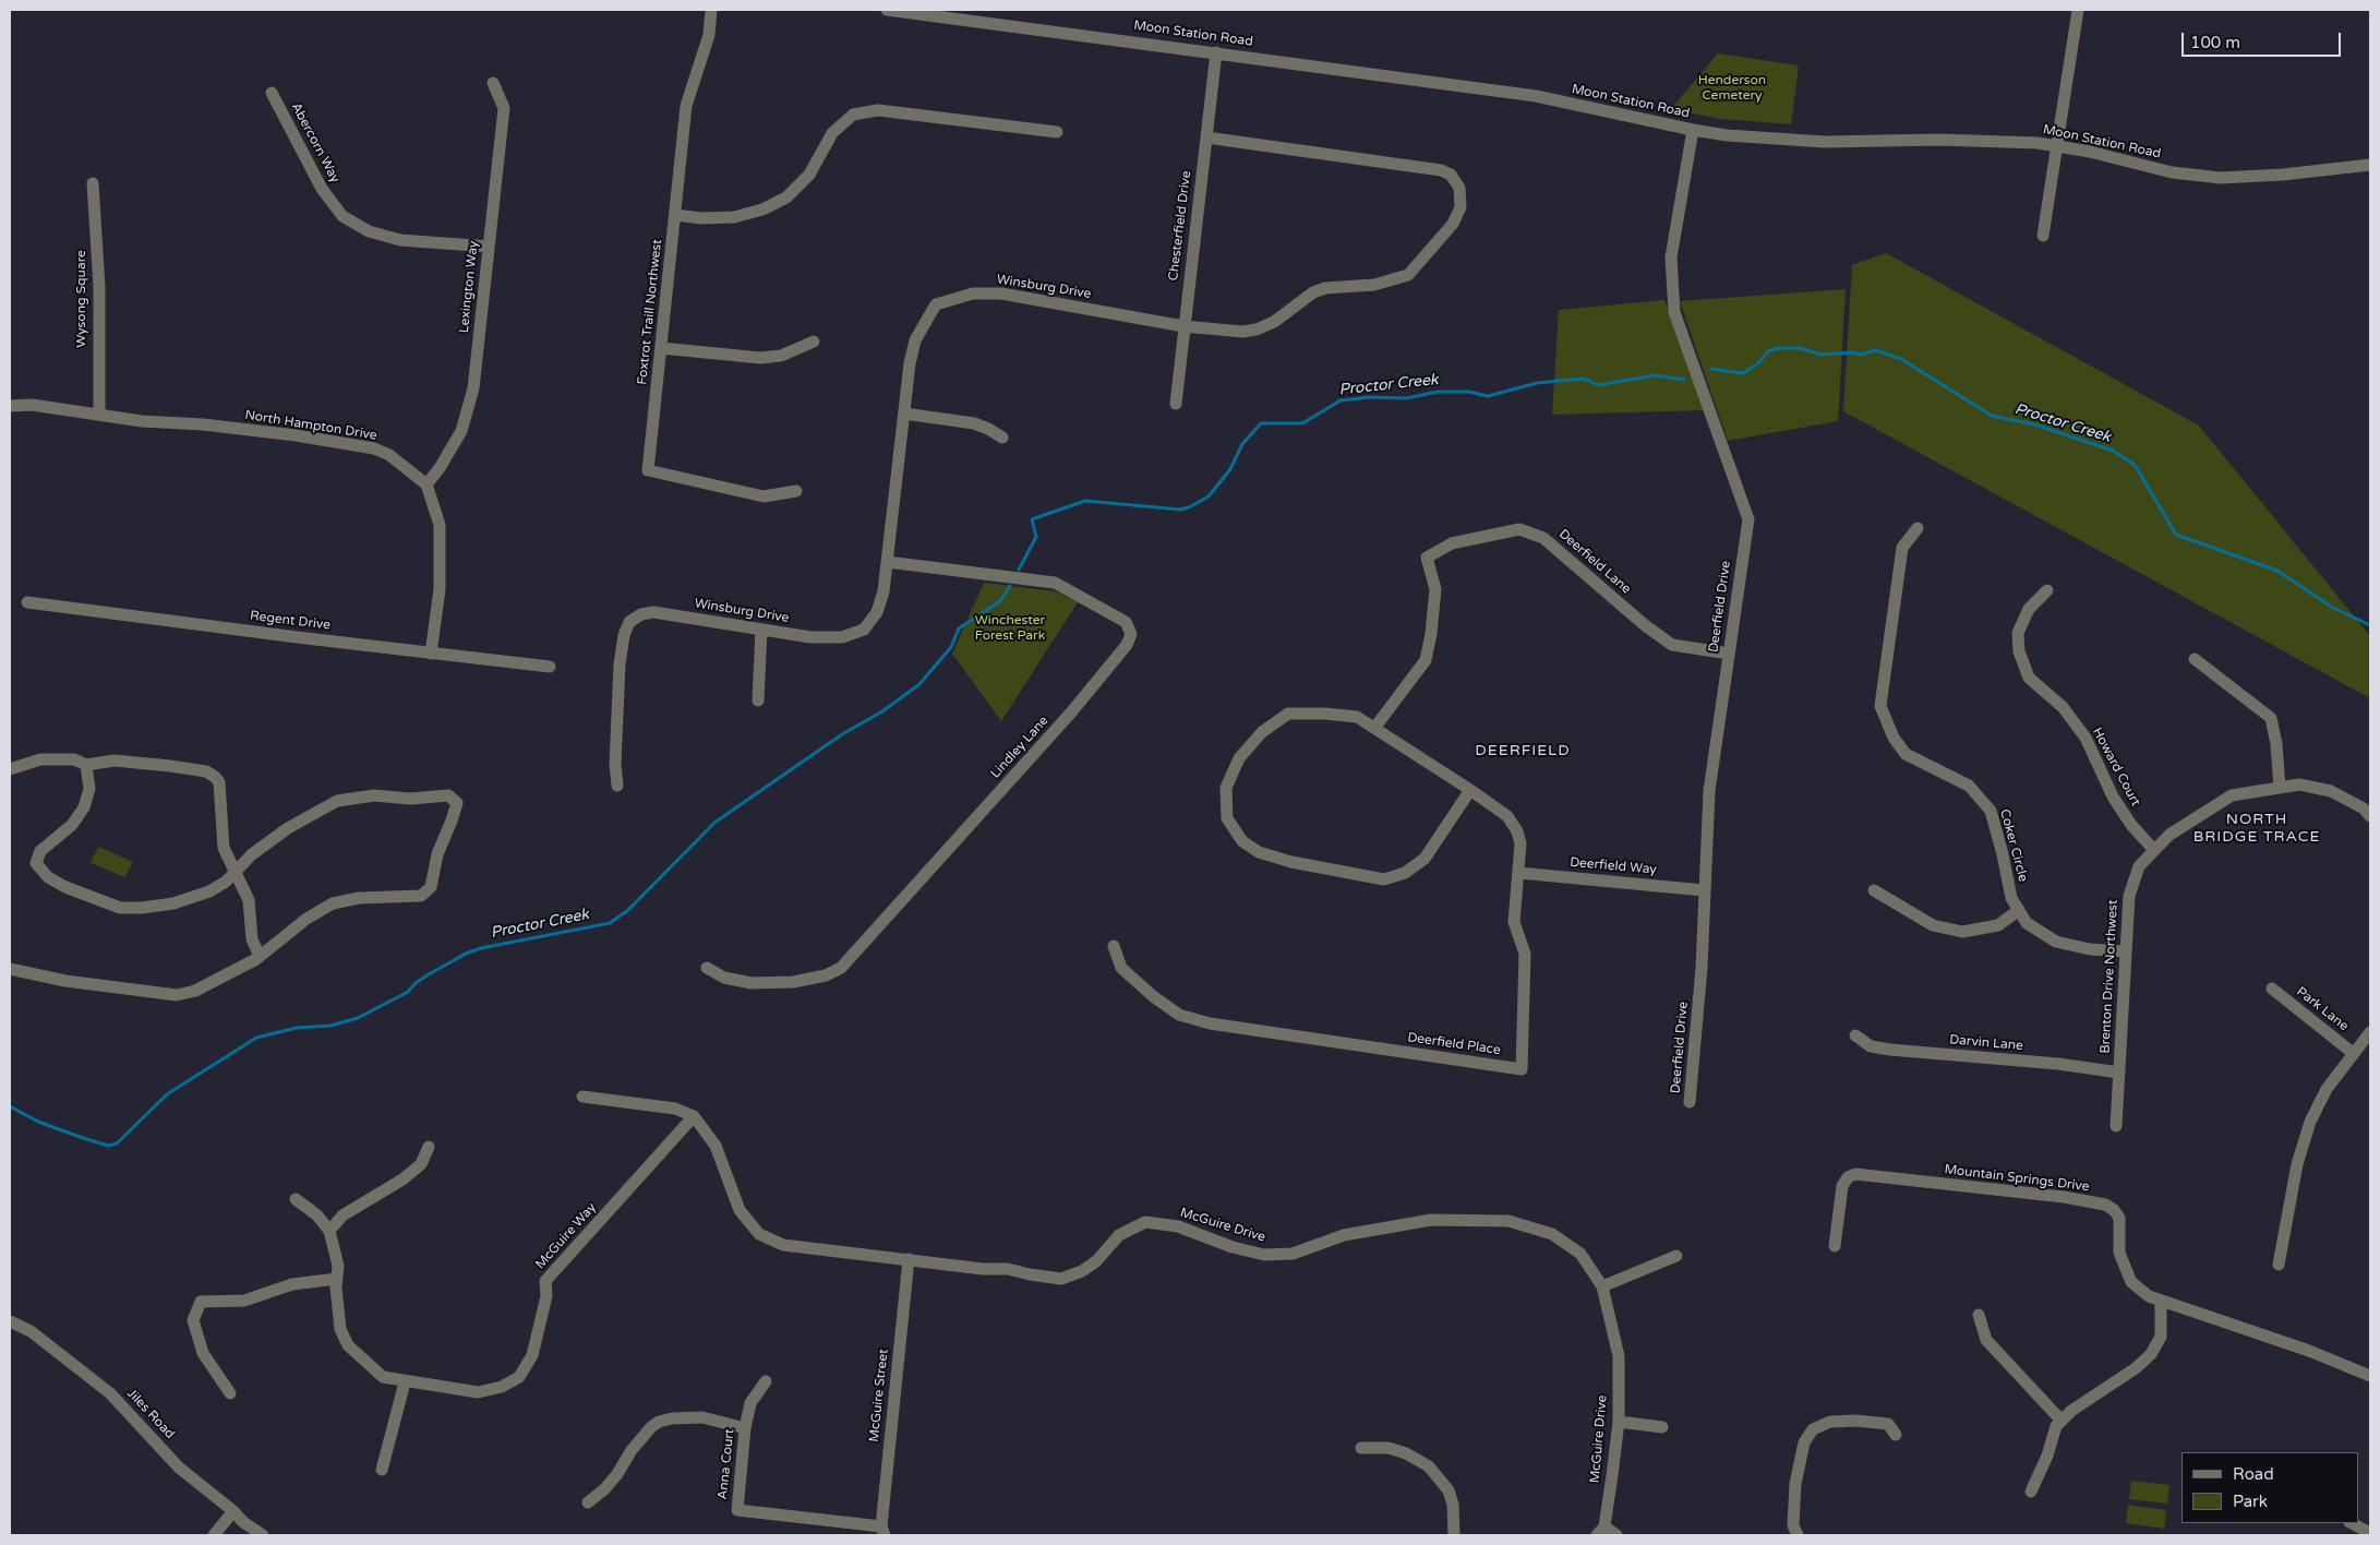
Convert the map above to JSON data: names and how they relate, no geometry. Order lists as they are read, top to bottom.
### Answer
{
  "streets": {
    "street": [
      "Moon Station Road",
      "Abercorn Way",
      "Chesterfield Drive",
      "Lexington Way",
      "Winsburg Drive",
      "Wysong Square",
      "Foxtrot Traill Northwest",
      "North Hampton Drive",
      "Deerfield Lane",
      "Deerfield Drive",
      "Regent Drive",
      "Lindley Lane",
      "Howard Court",
      "Coker Circle",
      "Deerfield Way",
      "Brenton Drive Northwest",
      "Park Lane",
      "Darvin Lane",
      "Deerfield Place",
      "Mountain Springs Drive",
      "McGuire Drive",
      "McGuire Way",
      "McGuire Street",
      "Jiles Road",
      "Anna Court"
    ]
  },
  "crossings": [
    ["Moon Station Road", "Chesterfield Drive"],
    ["Moon Station Road", "Deerfield Drive"],
    ["Abercorn Way", "Lexington Way"],
    ["Chesterfield Drive", "Winsburg Drive"],
    ["Lexington Way", "North Hampton Drive"],
    ["Winsburg Drive", "Lindley Lane"],
    ["Wysong Square", "North Hampton Drive"],
    ["Deerfield Lane", "Deerfield Drive"],
    ["Deerfield Lane", "Deerfield Place"],
    ["Deerfield Drive", "Deerfield Way"],
    ["Howard Court", "Brenton Drive Northwest"],
    ["Coker Circle", "Brenton Drive Northwest"],
    ["Deerfield Way", "Deerfield Place"],
    ["Brenton Drive Northwest", "Darvin Lane"],
    ["McGuire Drive", "McGuire Way"],
    ["McGuire Drive", "McGuire Street"],
    ["McGuire Street", "Anna Court"]
  ],
  "districts": ["DEERFIELD", "NORTH BRIDGE TRACE"],
  "water": ["Proctor Creek"],
  "parks": ["Henderson Cemetery", "Winchester Forest Park"],
  "legend": ["Road", "Park"],
  "scale_bar": "100 m"
}
